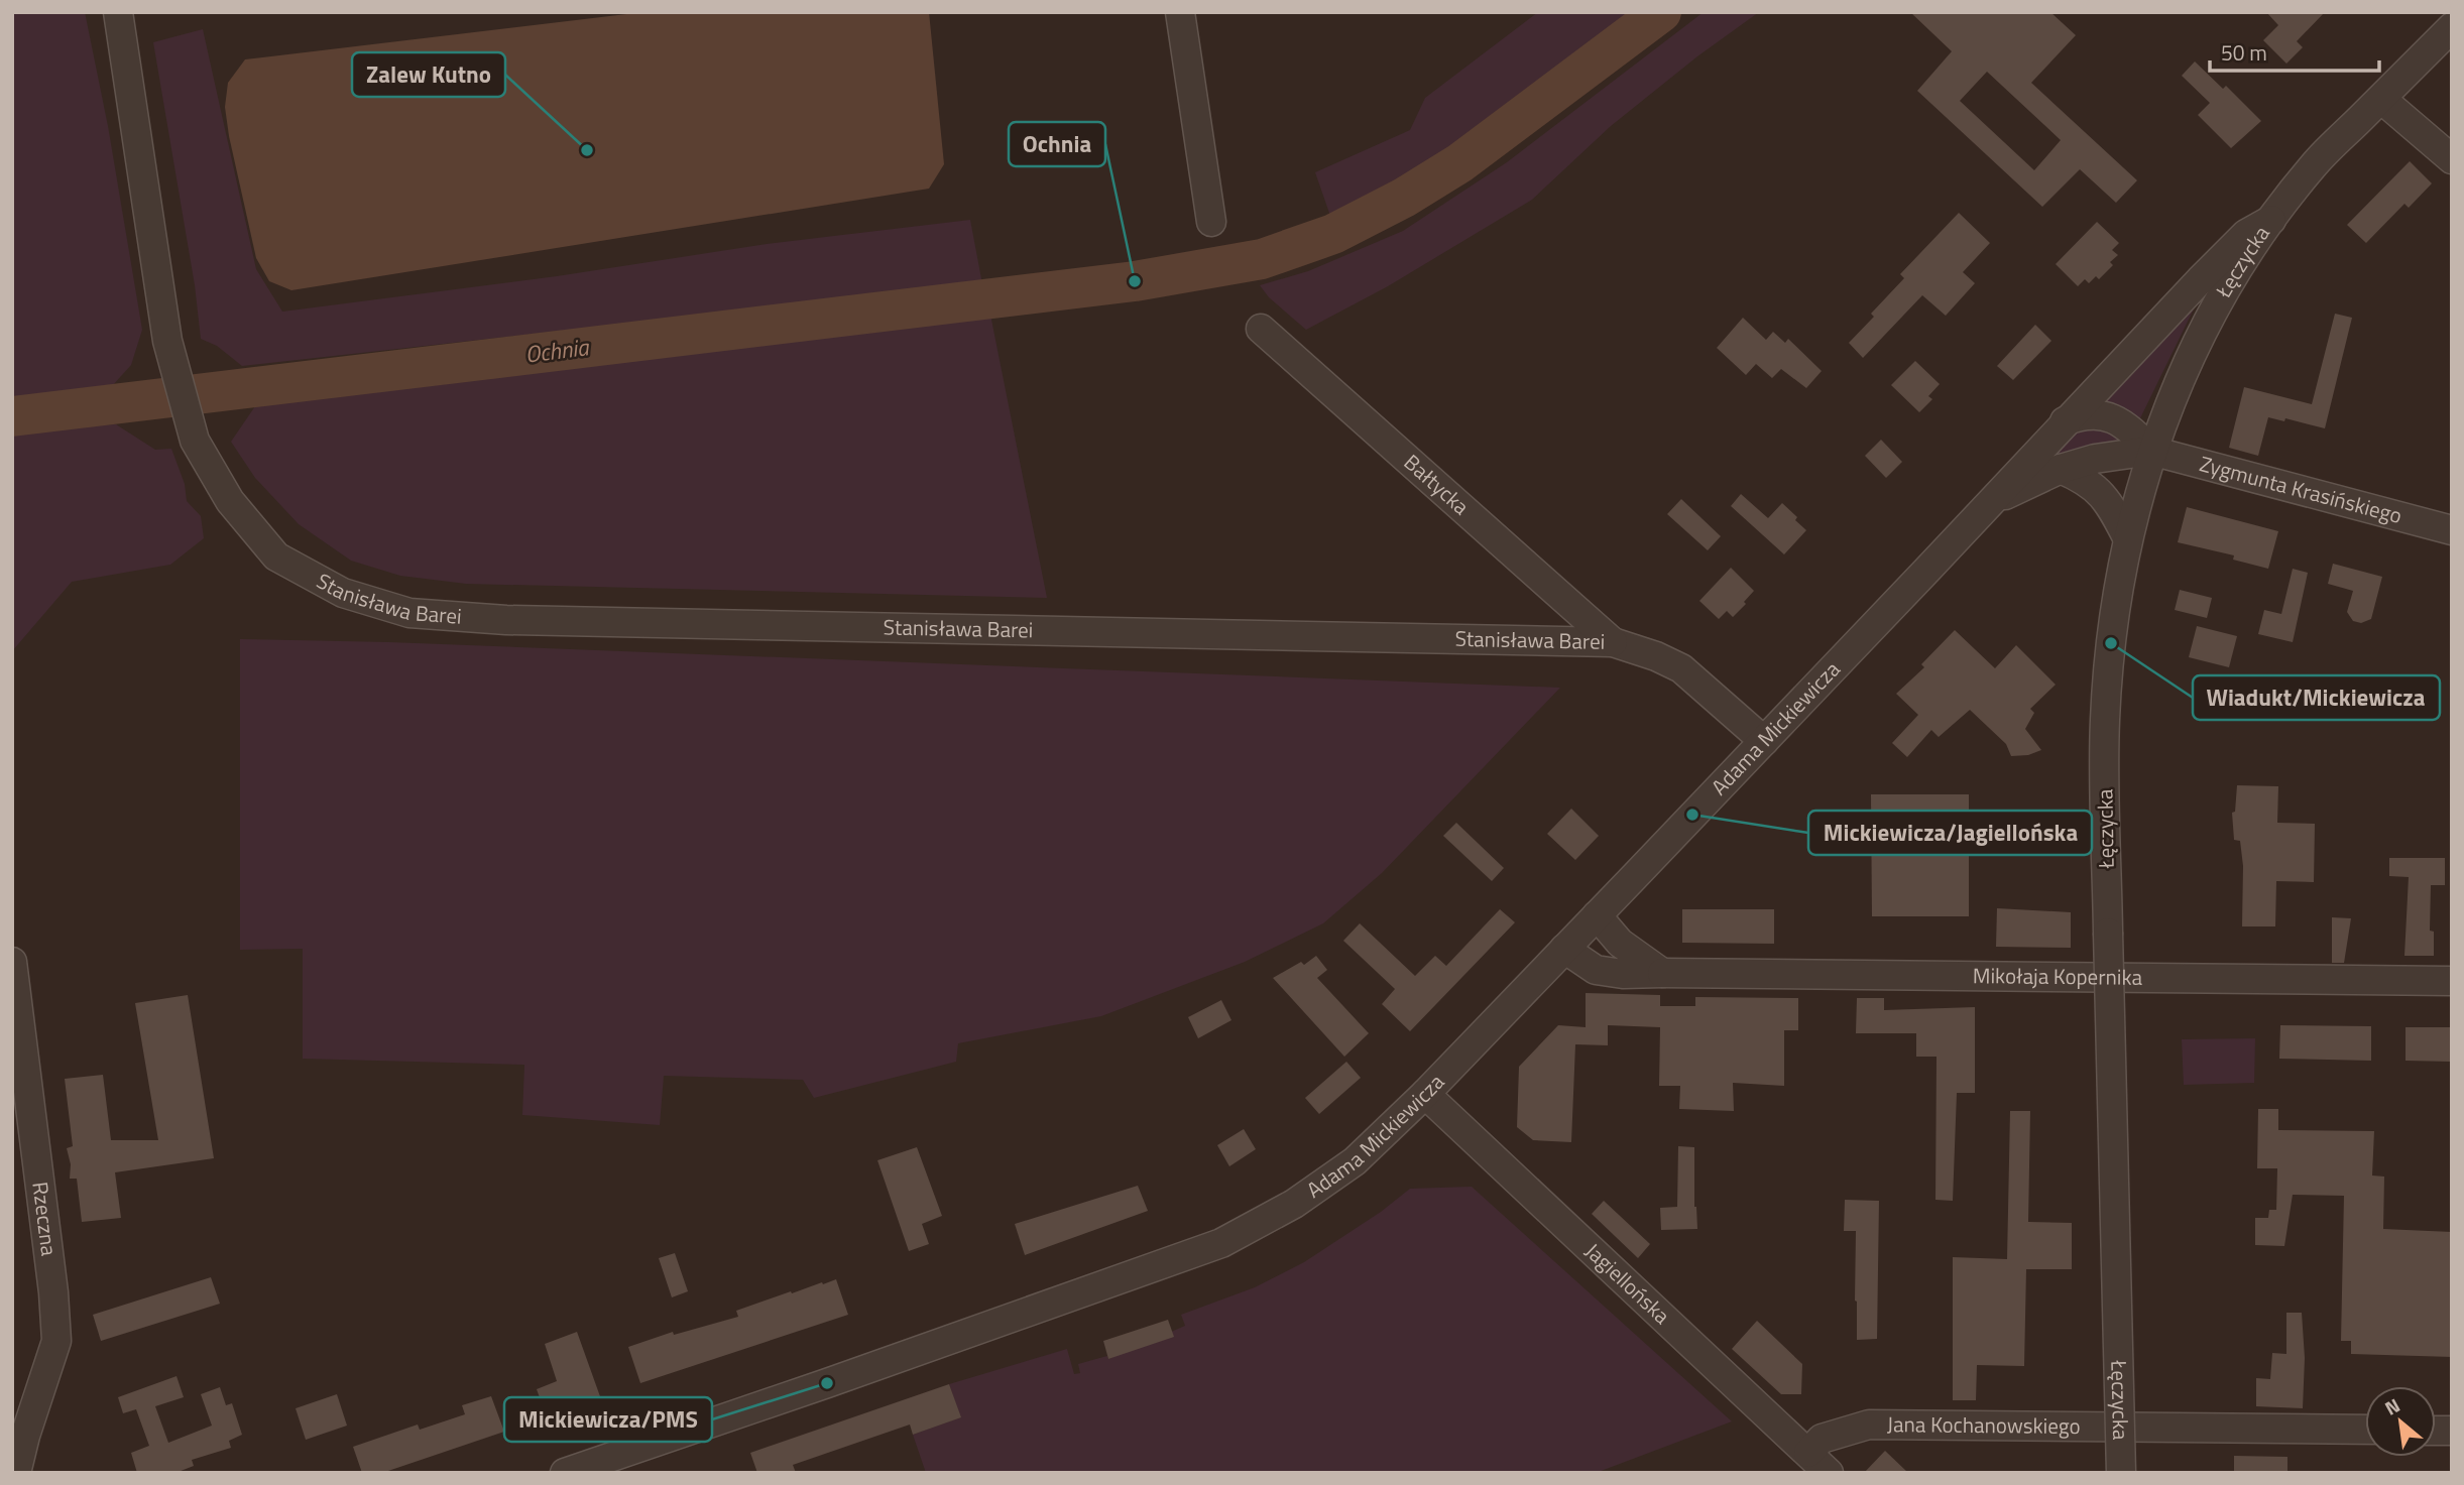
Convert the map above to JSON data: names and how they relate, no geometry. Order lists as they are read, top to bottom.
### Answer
{
  "streets": {
    "street": [
      "Łęczycka",
      "Bałtycka",
      "Zygmunta Krasińskiego",
      "Stanisława Barei",
      "Adama Mickiewicza",
      "Mikołaja Kopernika",
      "Rzeczna",
      "Jagiellońska",
      "Jana Kochanowskiego"
    ]
  },
  "crossings": [
    ["Łęczycka", "Zygmunta Krasińskiego"],
    ["Łęczycka", "Adama Mickiewicza"],
    ["Bałtycka", "Stanisława Barei"],
    ["Zygmunta Krasińskiego", "Adama Mickiewicza"],
    ["Stanisława Barei", "Adama Mickiewicza"],
    ["Adama Mickiewicza", "Mikołaja Kopernika"],
    ["Adama Mickiewicza", "Jagiellońska"],
    ["Jagiellońska", "Jana Kochanowskiego"]
  ],
  "water": ["Ochnia"],
  "places": [
    "Zalew Kutno",
    "Ochnia",
    "Wiadukt/Mickiewicza",
    "Mickiewicza/Jagiellońska",
    "Mickiewicza/PMS"
  ],
  "scale_bar": "50 m",
  "north": "top left"
}
